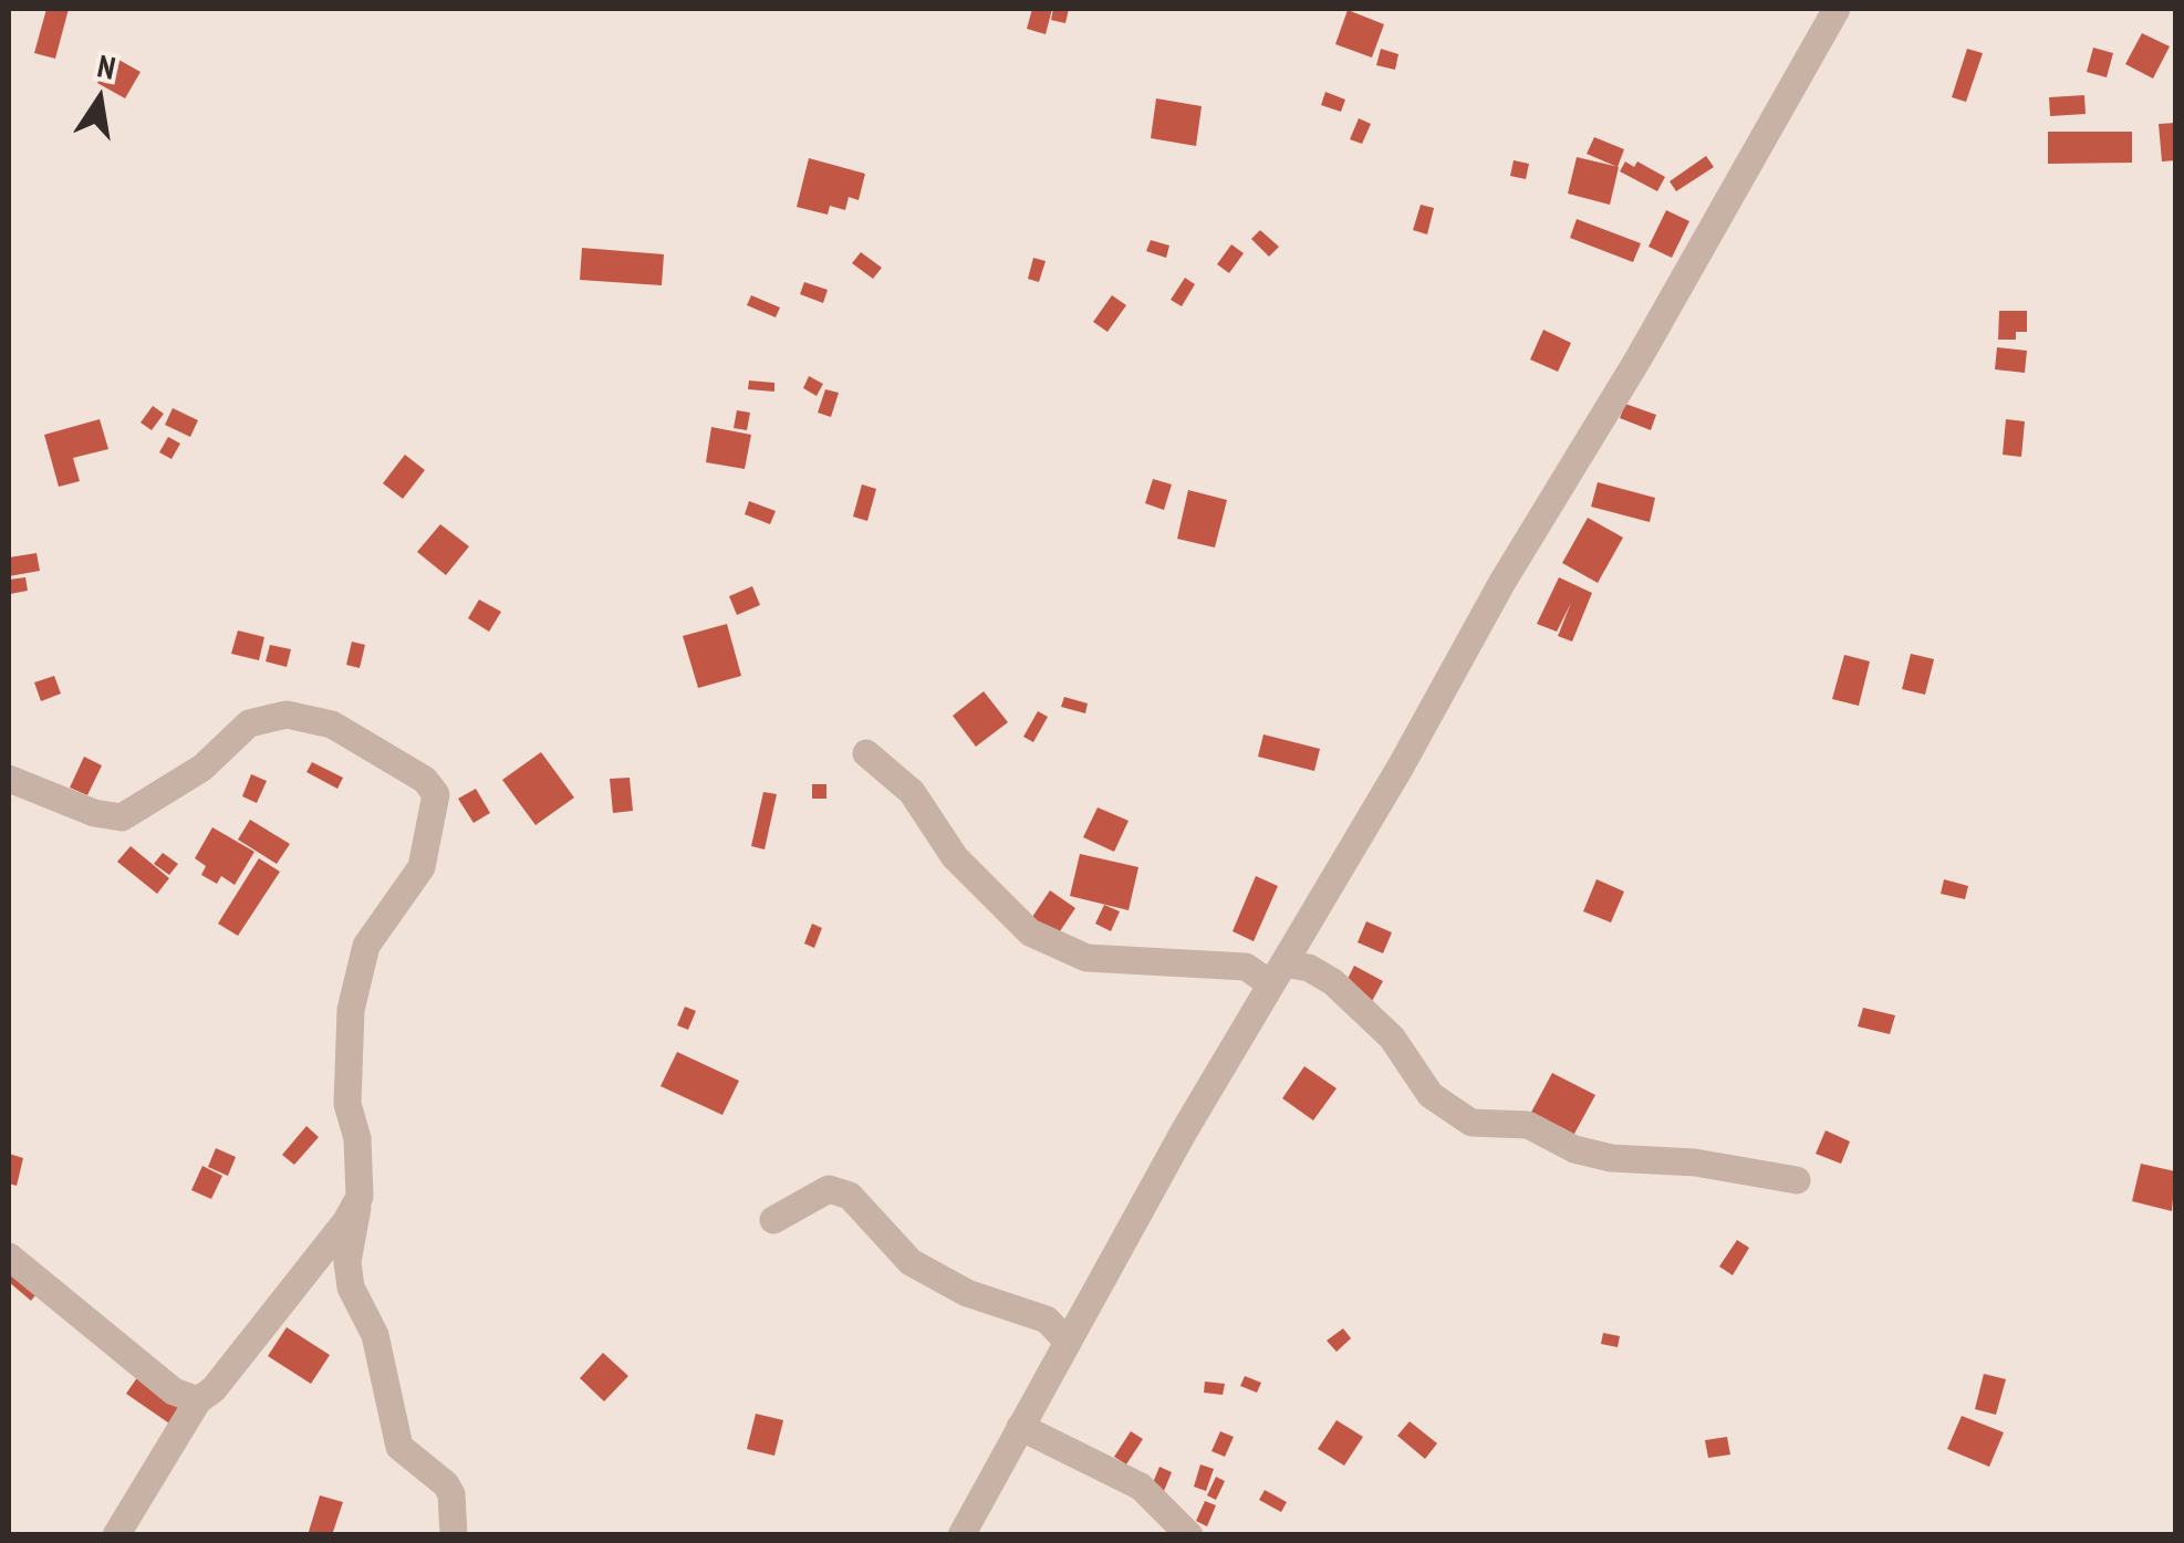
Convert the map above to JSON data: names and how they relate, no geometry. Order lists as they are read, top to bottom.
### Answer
{
  "north": "top"
}
